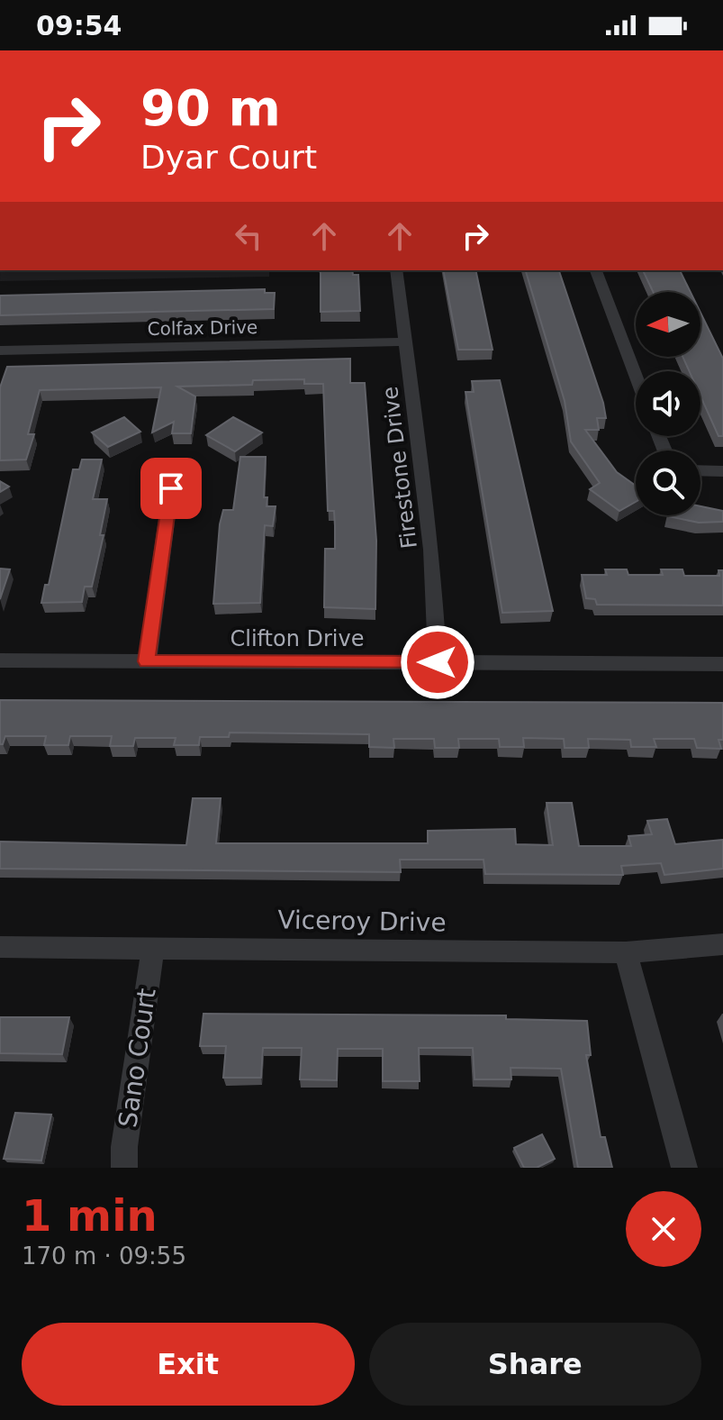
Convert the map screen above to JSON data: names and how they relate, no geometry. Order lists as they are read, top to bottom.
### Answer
{
  "streets": {
    "street": [
      "Colfax Drive",
      "Firestone Drive",
      "Clifton Drive",
      "Viceroy Drive",
      "Sano Court"
    ]
  },
  "crossings": [
    ["Colfax Drive", "Firestone Drive"],
    ["Firestone Drive", "Clifton Drive"],
    ["Viceroy Drive", "Sano Court"]
  ],
  "north": "left",
  "page": {
    "status": "09:54",
    "turn": ["90 m", "Dyar Court"],
    "heading": ["1 min", "170 m · 09:55"],
    "buttons": ["Exit", "Share"]
  }
}
